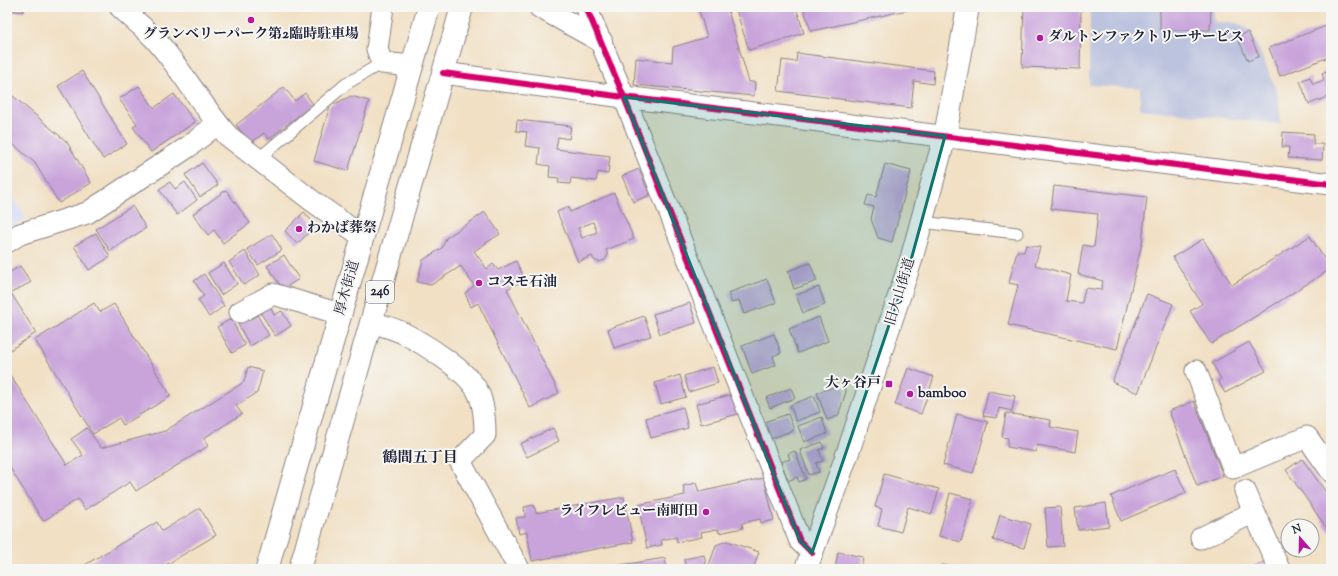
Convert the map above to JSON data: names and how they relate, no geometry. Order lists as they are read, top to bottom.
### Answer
{
  "streets": {
    "main road": ["厚木街道", "246", "旧大山街道"]
  },
  "districts": ["鶴間五丁目"],
  "places": {
    "other": [
      "グランベリーパーク第2臨時駐車場",
      "ダルトンファクトリーサービス",
      "わかば葬祭",
      "コスモ石油",
      "bamboo",
      "ライフレビュー南町田"
    ],
    "transit": ["大ヶ谷戸"]
  },
  "north": "top"
}
